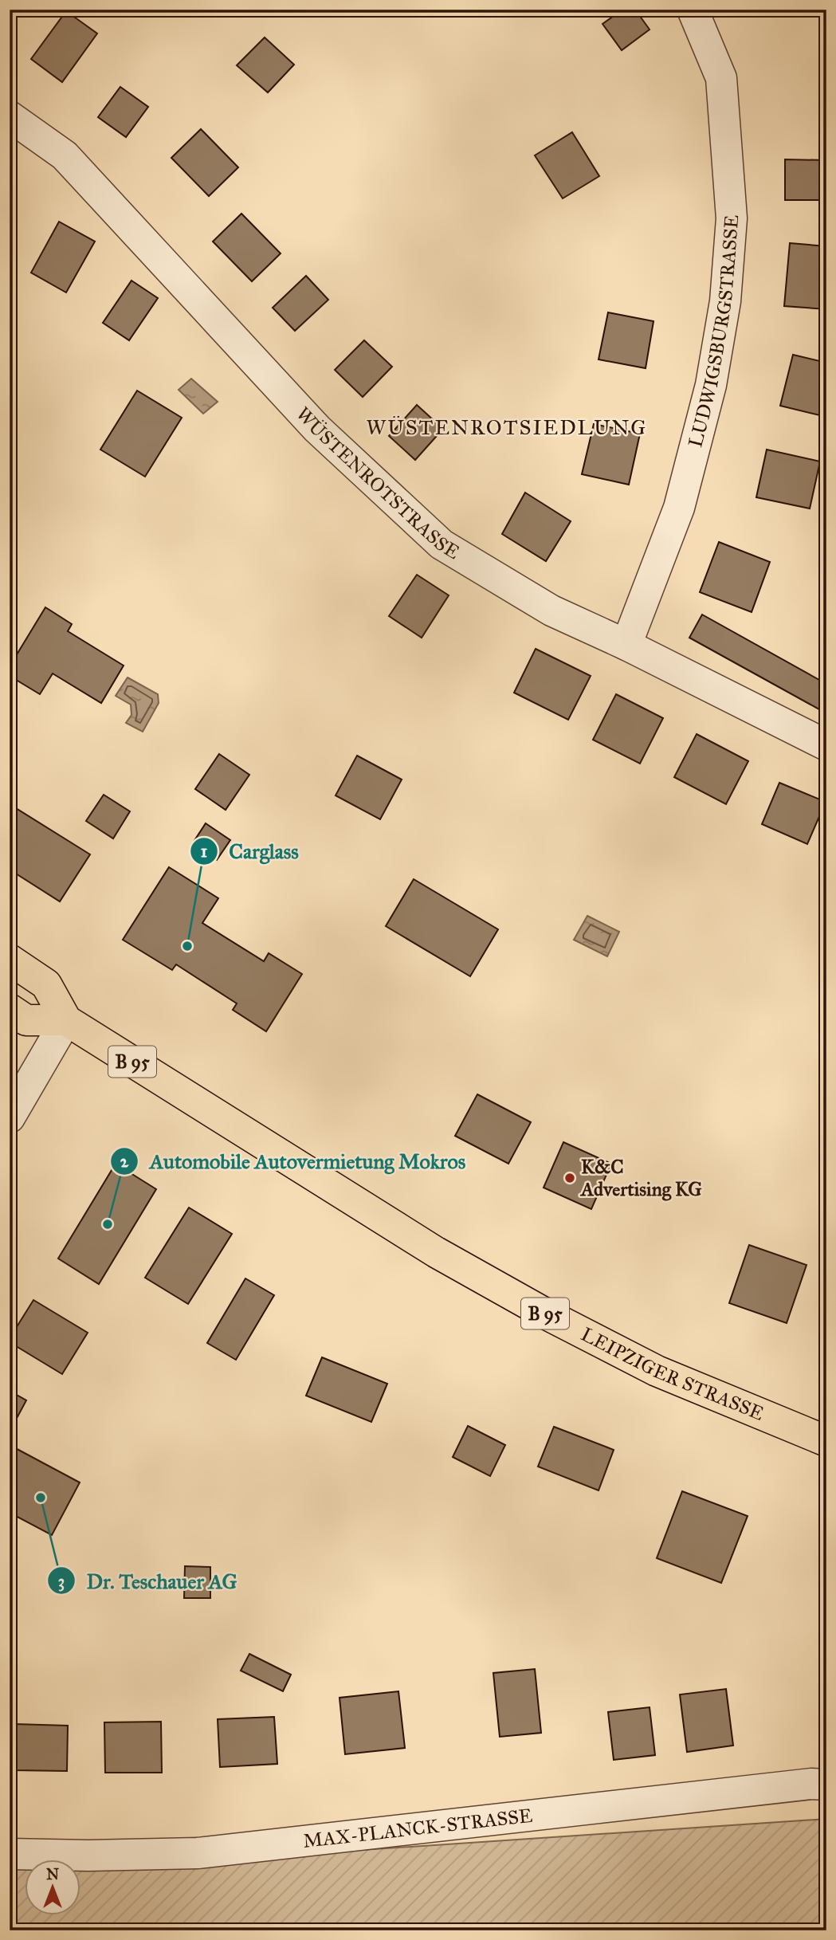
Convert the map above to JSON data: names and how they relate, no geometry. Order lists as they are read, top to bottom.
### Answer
{
  "streets": {
    "main road": ["B 95", "LEIPZIGER STRASSE"],
    "street": ["LUDWIGSBURGSTRASSE", "WÜSTENROTSTRASSE", "MAX-PLANCK-STRASSE"]
  },
  "crossings": [
    ["LUDWIGSBURGSTRASSE", "WÜSTENROTSTRASSE"]
  ],
  "districts": ["WÜSTENROTSIEDLUNG"],
  "places": [
    "Carglass",
    "K&C Advertising KG",
    "Automobile Autovermietung Mokros",
    "Dr. Teschauer AG"
  ],
  "north": "top"
}
